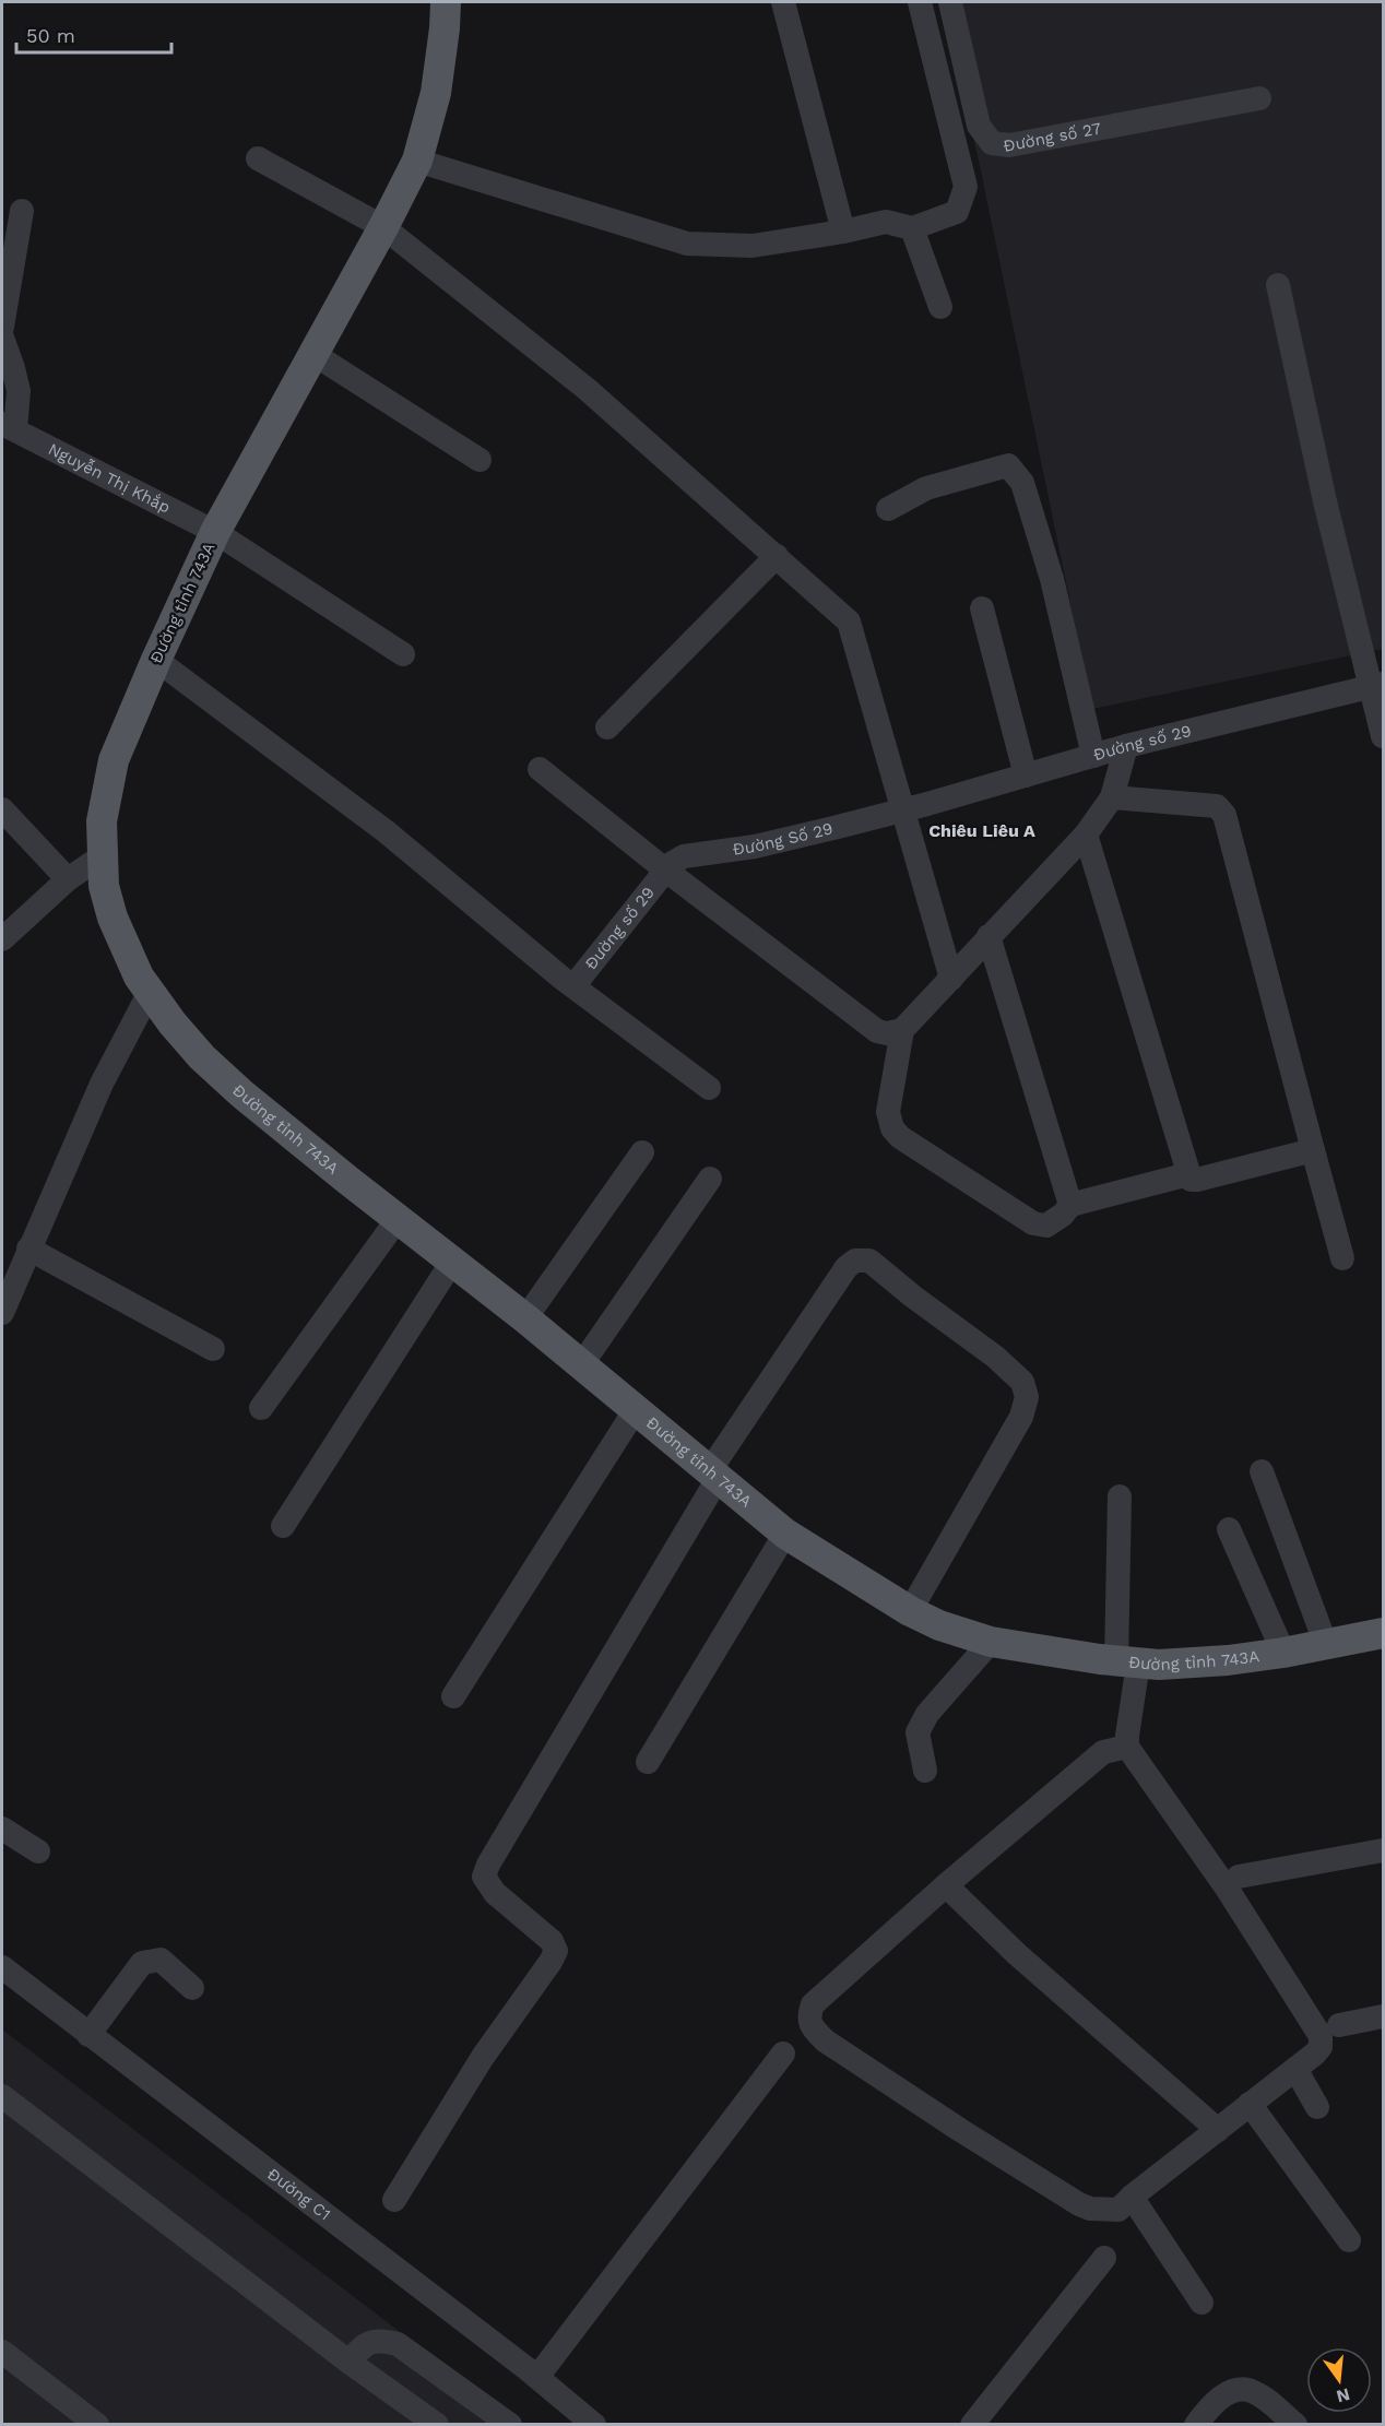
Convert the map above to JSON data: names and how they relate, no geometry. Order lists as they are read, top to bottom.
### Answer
{
  "streets": {
    "main road": ["Đường tỉnh 743A"],
    "street": [
      "Đường số 27",
      "Nguyễn Thị Khắp",
      "Đường số 29",
      "Đường Số 29",
      "Đường C1"
    ]
  },
  "crossings": [
    ["Nguyễn Thị Khắp", "Đường tỉnh 743A"],
    ["Đường số 29", "Đường Số 29"]
  ],
  "districts": ["Chiêu Liêu A"],
  "scale_bar": "50 m",
  "north": "bottom"
}
